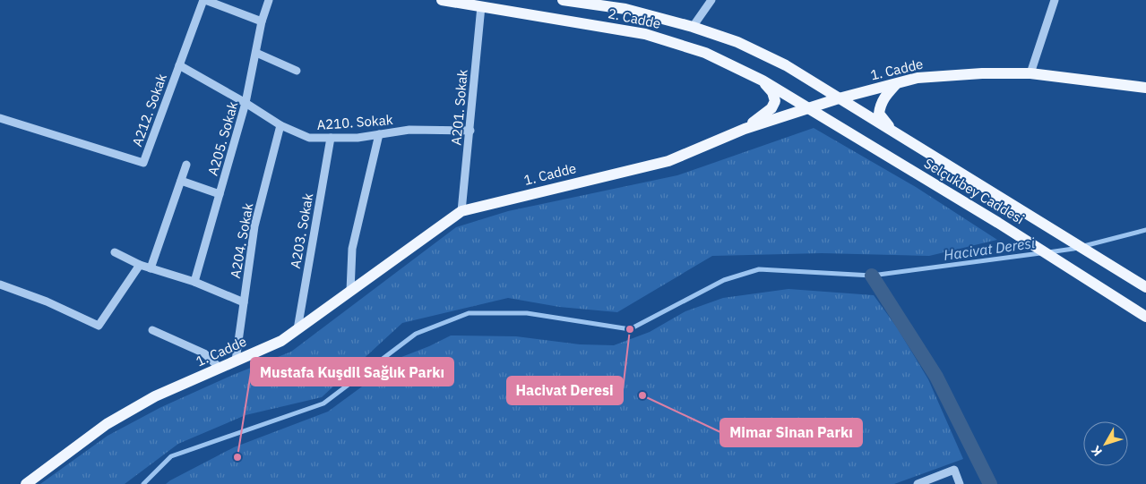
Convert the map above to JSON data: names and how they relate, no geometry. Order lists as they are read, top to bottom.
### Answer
{
  "streets": {
    "main road": ["2. Cadde", "1. Cadde", "Selçukbey Caddesi"],
    "street": [
      "A201. Sokak",
      "A212. Sokak",
      "A210. Sokak",
      "A205. Sokak",
      "A203. Sokak",
      "A204. Sokak"
    ]
  },
  "crossings": [
    ["2. Cadde", "1. Cadde"],
    ["2. Cadde", "A201. Sokak"],
    ["2. Cadde", "Selçukbey Caddesi"],
    ["1. Cadde", "A201. Sokak"],
    ["1. Cadde", "Selçukbey Caddesi"],
    ["1. Cadde", "A203. Sokak"],
    ["1. Cadde", "A204. Sokak"],
    ["A201. Sokak", "A210. Sokak"],
    ["A212. Sokak", "A210. Sokak"],
    ["A210. Sokak", "A205. Sokak"],
    ["A210. Sokak", "A203. Sokak"],
    ["A210. Sokak", "A204. Sokak"]
  ],
  "water": ["Hacivat Deresi"],
  "places": ["Hacivat Deresi", "Mimar Sinan Parkı", "Mustafa Kuşdil Sağlık Parkı"],
  "north": "bottom left"
}
